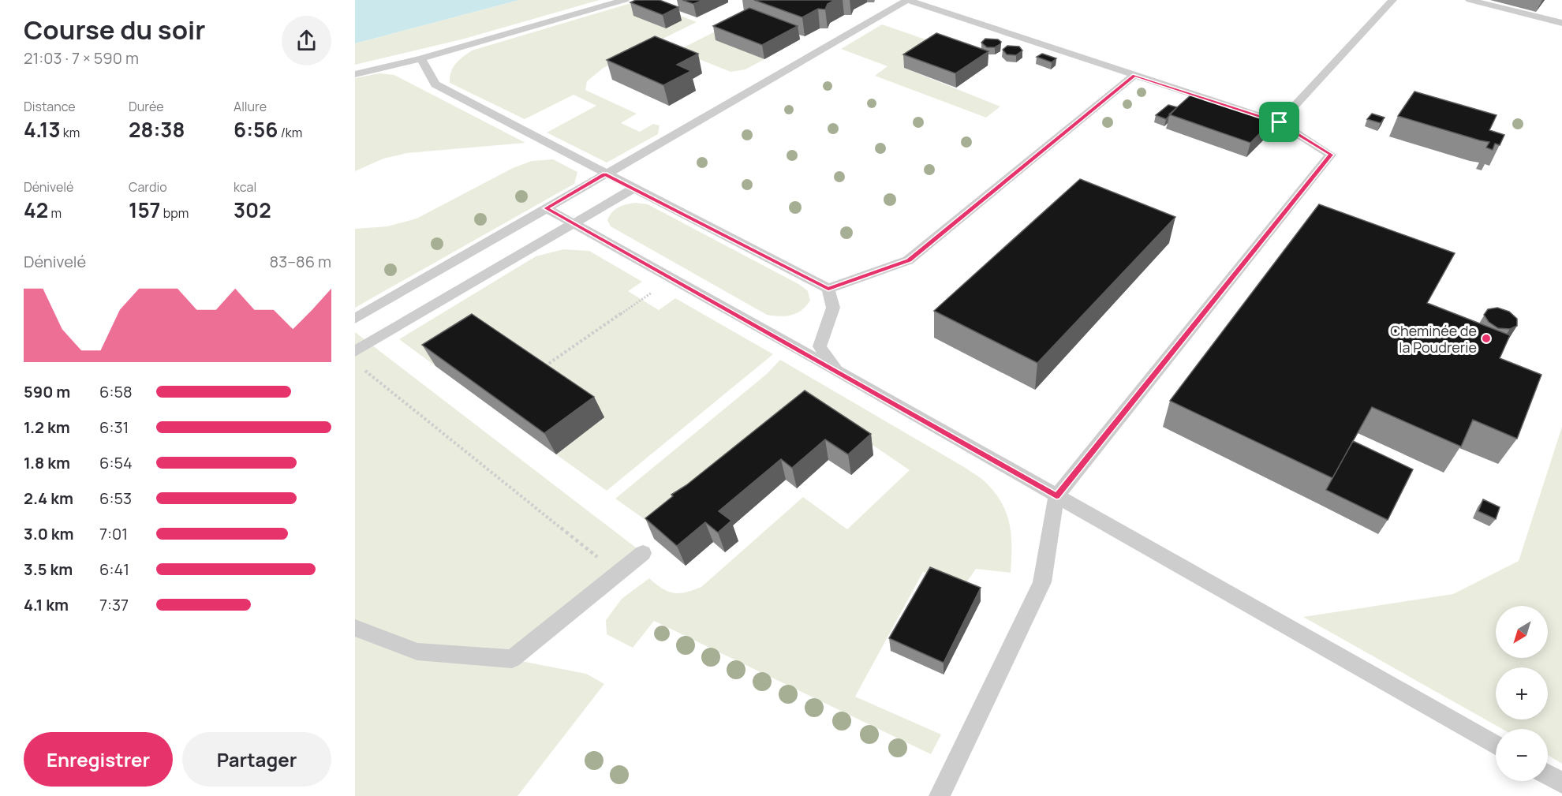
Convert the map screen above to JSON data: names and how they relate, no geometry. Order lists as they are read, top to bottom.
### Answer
{
  "places": ["Cheminée de la Poudrerie"],
  "north": "bottom left",
  "page": {
    "heading": ["Course du soir", "21:03 · 7 × 590 m"],
    "stats": [
      ["Distance", "4.13 km"],
      ["Durée", "28:38"],
      ["Allure", "6:56 /km"],
      ["Dénivelé", "42 m"],
      ["Cardio", "157 bpm"],
      ["kcal", "302"]
    ],
    "chart": ["Dénivelé", "83–86 m"],
    "list": [
      {
        "name": "590 m",
        "note": "6:58"
      },
      {
        "name": "1.2 km",
        "note": "6:31"
      },
      {
        "name": "1.8 km",
        "note": "6:54"
      },
      {
        "name": "2.4 km",
        "note": "6:53"
      },
      {
        "name": "3.0 km",
        "note": "7:01"
      },
      {
        "name": "3.5 km",
        "note": "6:41"
      },
      {
        "name": "4.1 km",
        "note": "7:37"
      }
    ],
    "map_buttons": ["+", "−"],
    "buttons": ["Enregistrer", "Partager"]
  }
}
